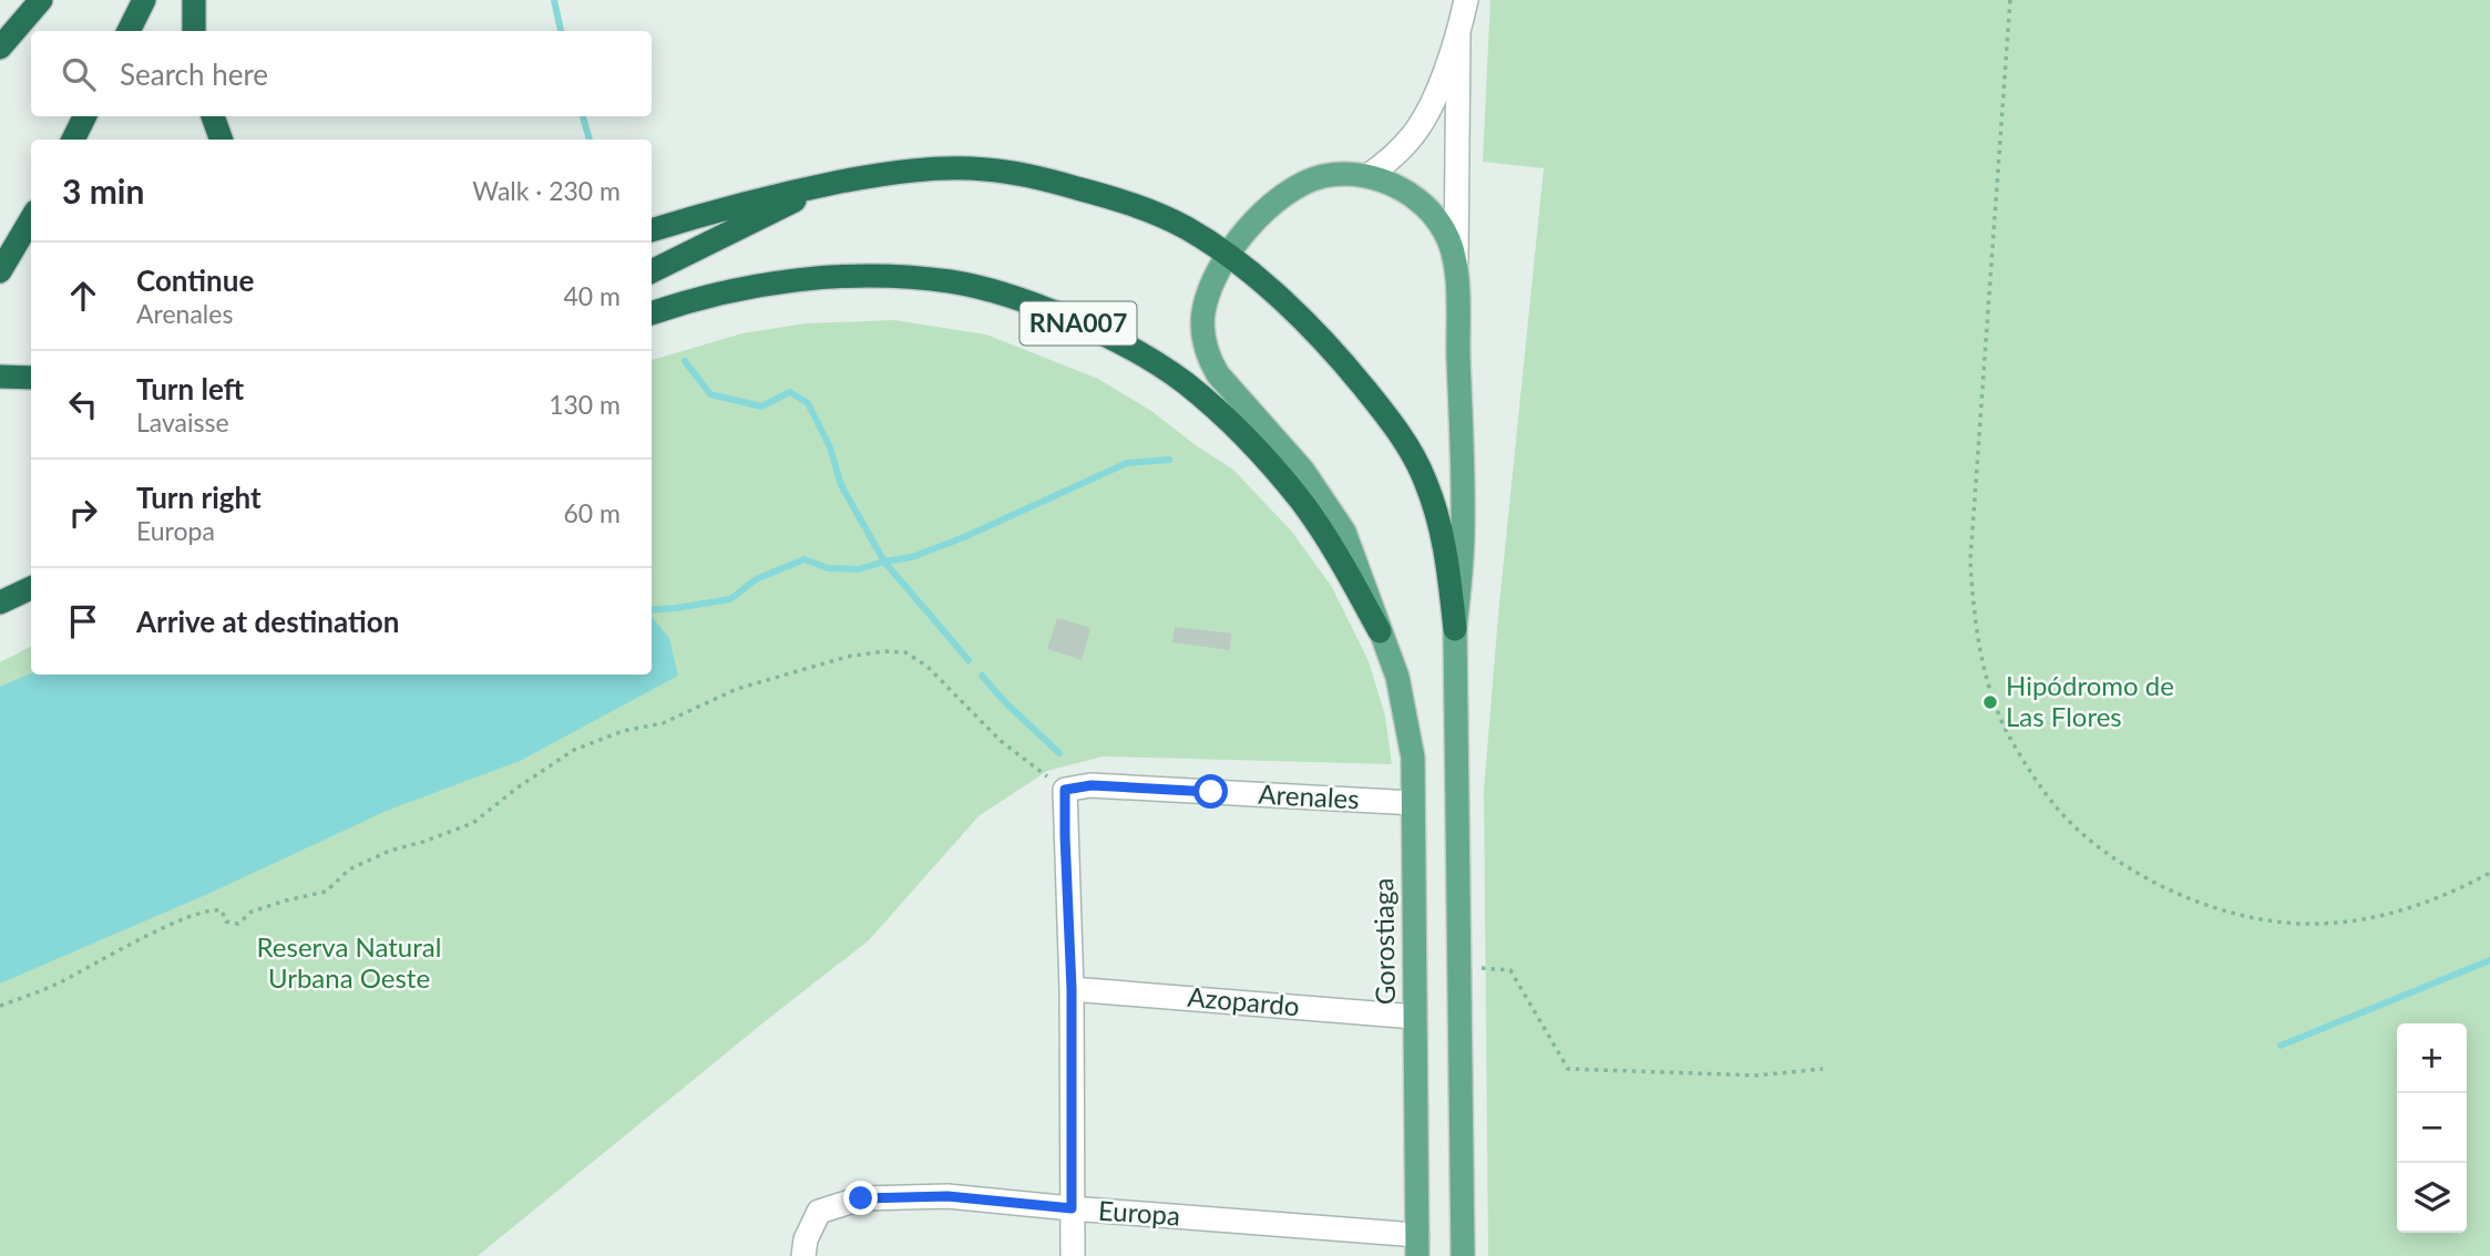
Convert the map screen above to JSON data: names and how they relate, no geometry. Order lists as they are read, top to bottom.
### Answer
{
  "streets": {
    "highway": ["RNA007"],
    "main road": ["Gorostiaga"],
    "street": ["Arenales", "Azopardo", "Europa"]
  },
  "crossings": [
    ["RNA007", "Gorostiaga"],
    ["Arenales", "Gorostiaga"],
    ["Gorostiaga", "Azopardo"],
    ["Gorostiaga", "Europa"]
  ],
  "parks": ["Reserva Natural Urbana Oeste"],
  "places": ["Hipódromo de Las Flores"],
  "page": {
    "search": "Search here",
    "heading": ["3 min", "Walk · 230 m"],
    "list": [
      ["Continue", "Arenales", "40 m"],
      ["Turn left", "Lavaisse", "130 m"],
      ["Turn right", "Europa", "60 m"],
      "Arrive at destination"
    ],
    "map_buttons": ["+", "−"]
  }
}
